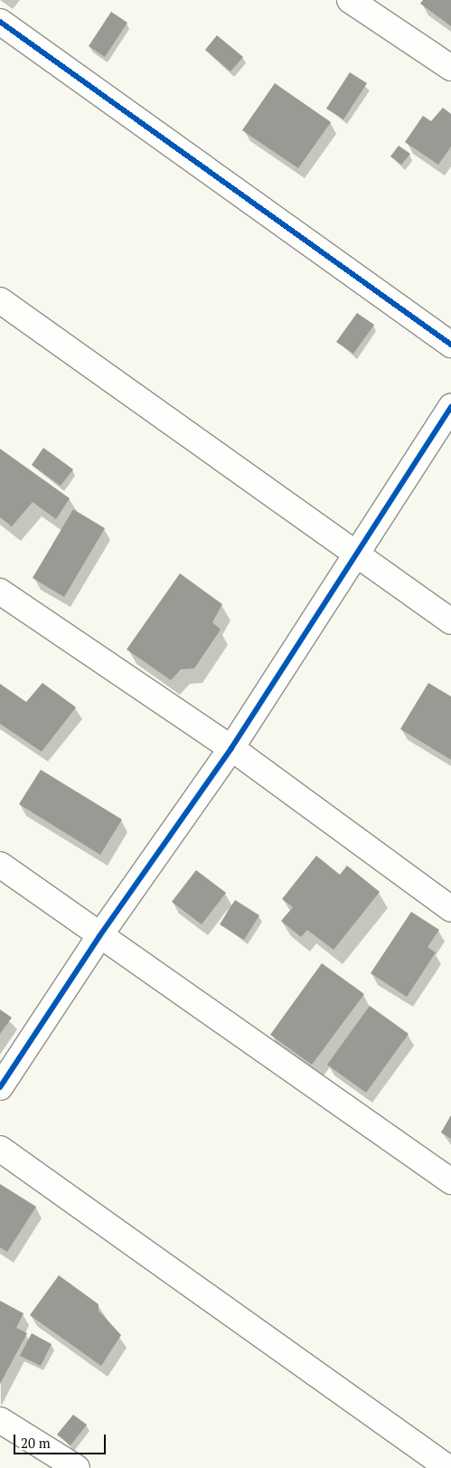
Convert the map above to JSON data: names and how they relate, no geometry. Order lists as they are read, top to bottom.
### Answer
{
  "scale_bar": "20 m"
}
